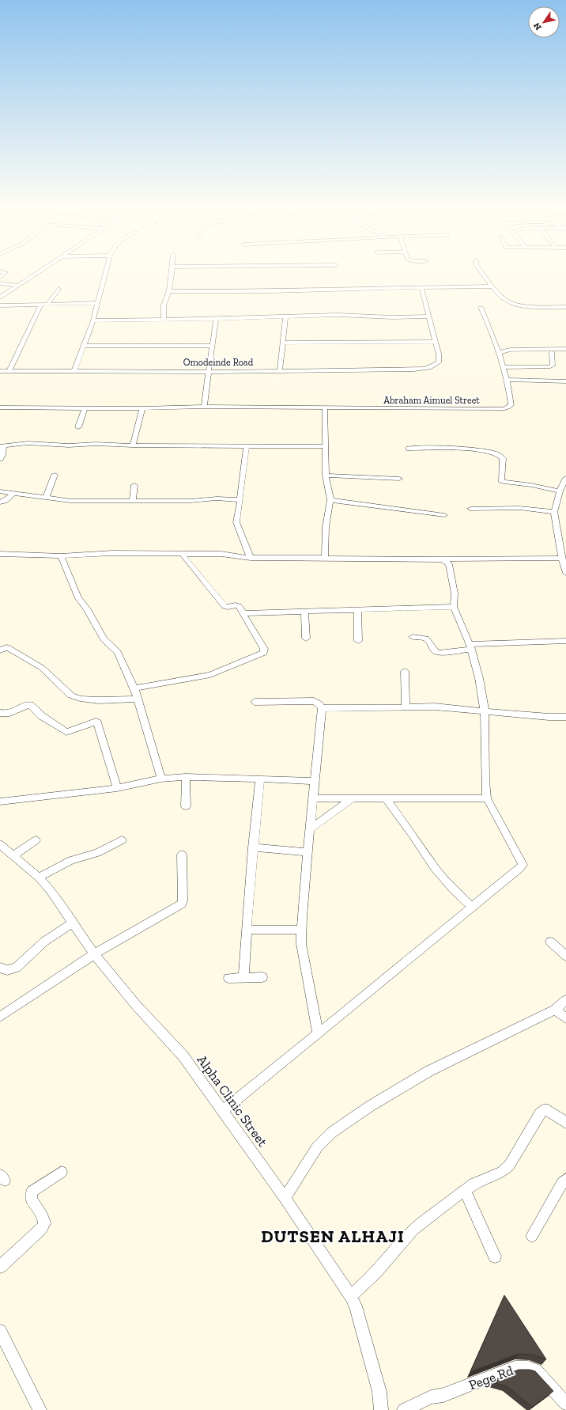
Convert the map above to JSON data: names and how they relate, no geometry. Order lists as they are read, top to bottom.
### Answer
{
  "streets": {
    "street": [
      "Omodeinde Road",
      "Abraham Aimuel Street",
      "Alpha Clinic Street",
      "Pege Rd"
    ]
  },
  "districts": ["DUTSEN ALHAJI"],
  "north": "bottom left"
}
